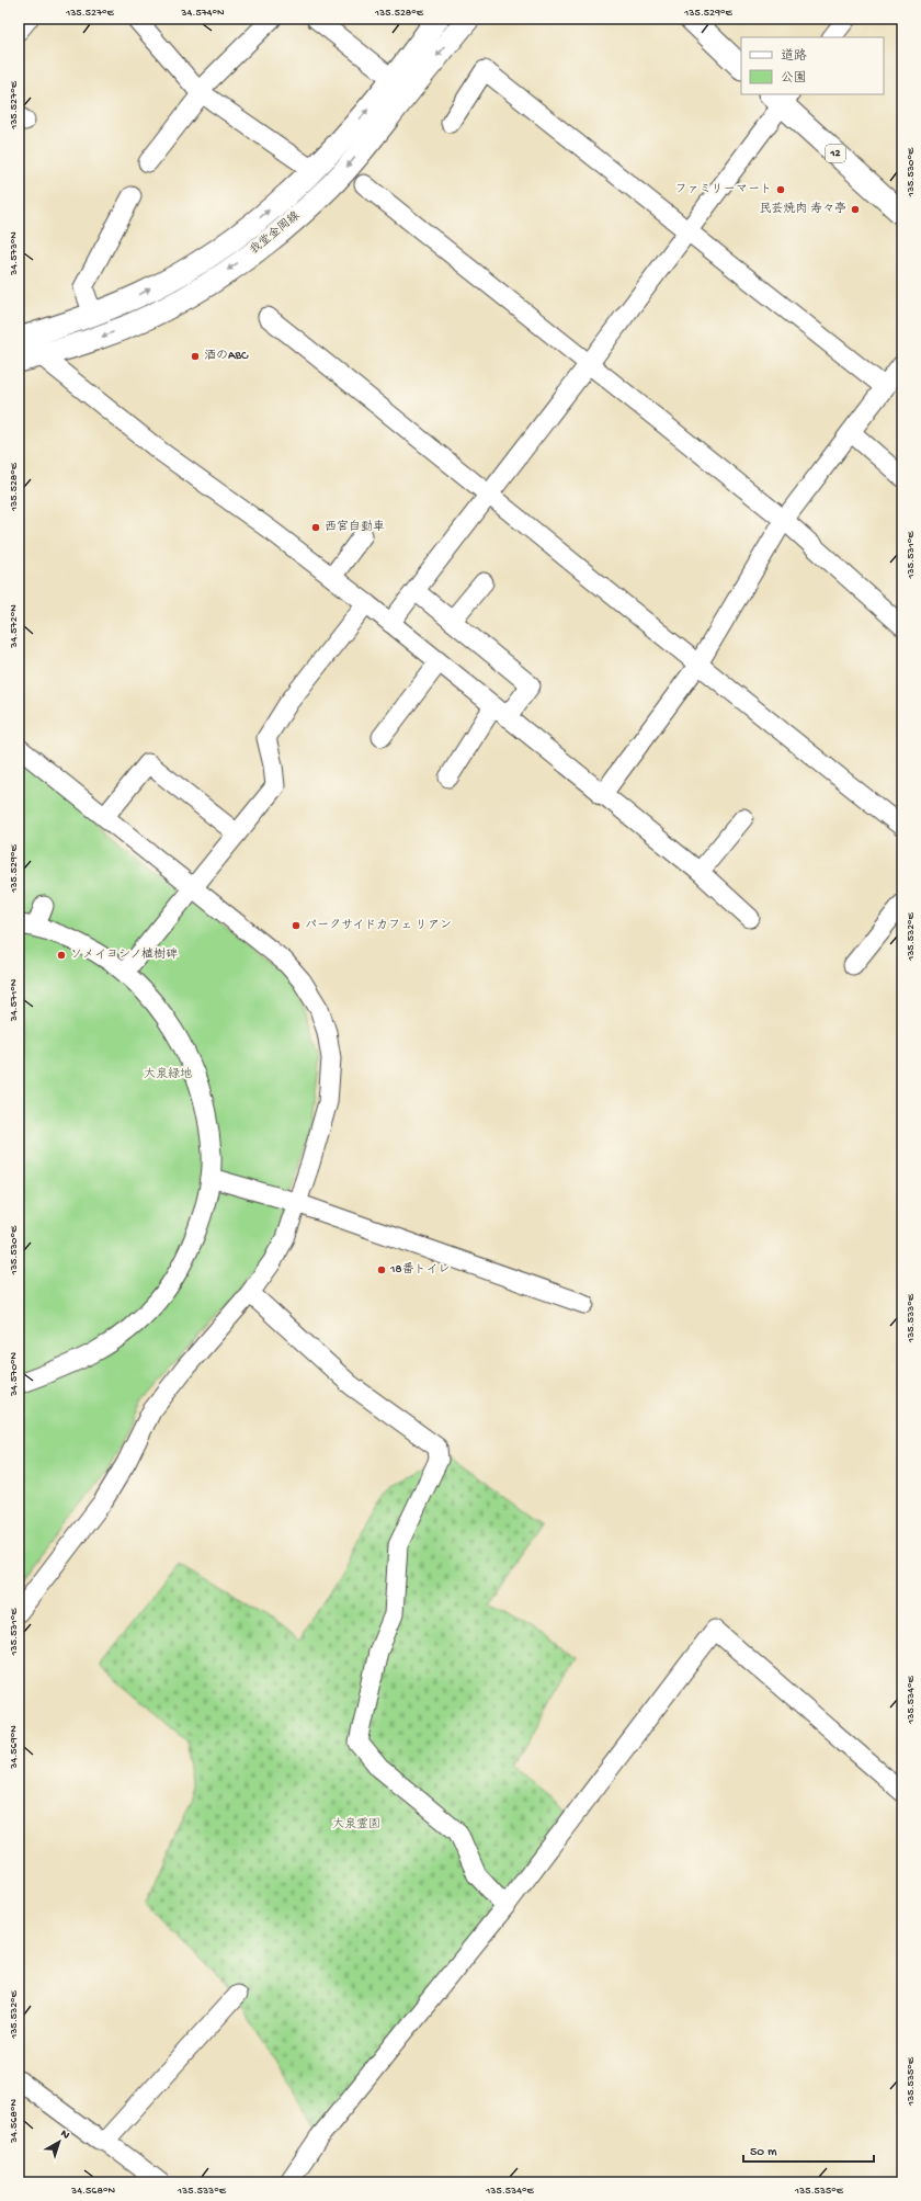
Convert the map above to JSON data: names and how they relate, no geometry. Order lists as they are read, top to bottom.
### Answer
{
  "streets": {
    "main road": ["12", "我堂金岡線"]
  },
  "parks": ["大泉緑地", "大泉霊園"],
  "places": [
    "ファミリーマート",
    "民芸焼肉 寿々亭",
    "酒のABC",
    "西宮自動車",
    "パークサイドカフェ リアン",
    "ソメイヨシノ植樹碑",
    "18番トイレ"
  ],
  "legend": ["道路", "公園"],
  "scale_bar": "50 m",
  "north": "top right",
  "coordinates": [
    "135.527°E",
    "34.574°N",
    "135.528°E",
    "135.529°E",
    "135.530°E",
    "34.573°N",
    "135.531°E",
    "34.572°N",
    "135.532°E",
    "34.571°N",
    "135.533°E",
    "34.570°N",
    "135.534°E",
    "34.569°N",
    "135.535°E",
    "34.568°N"
  ]
}
